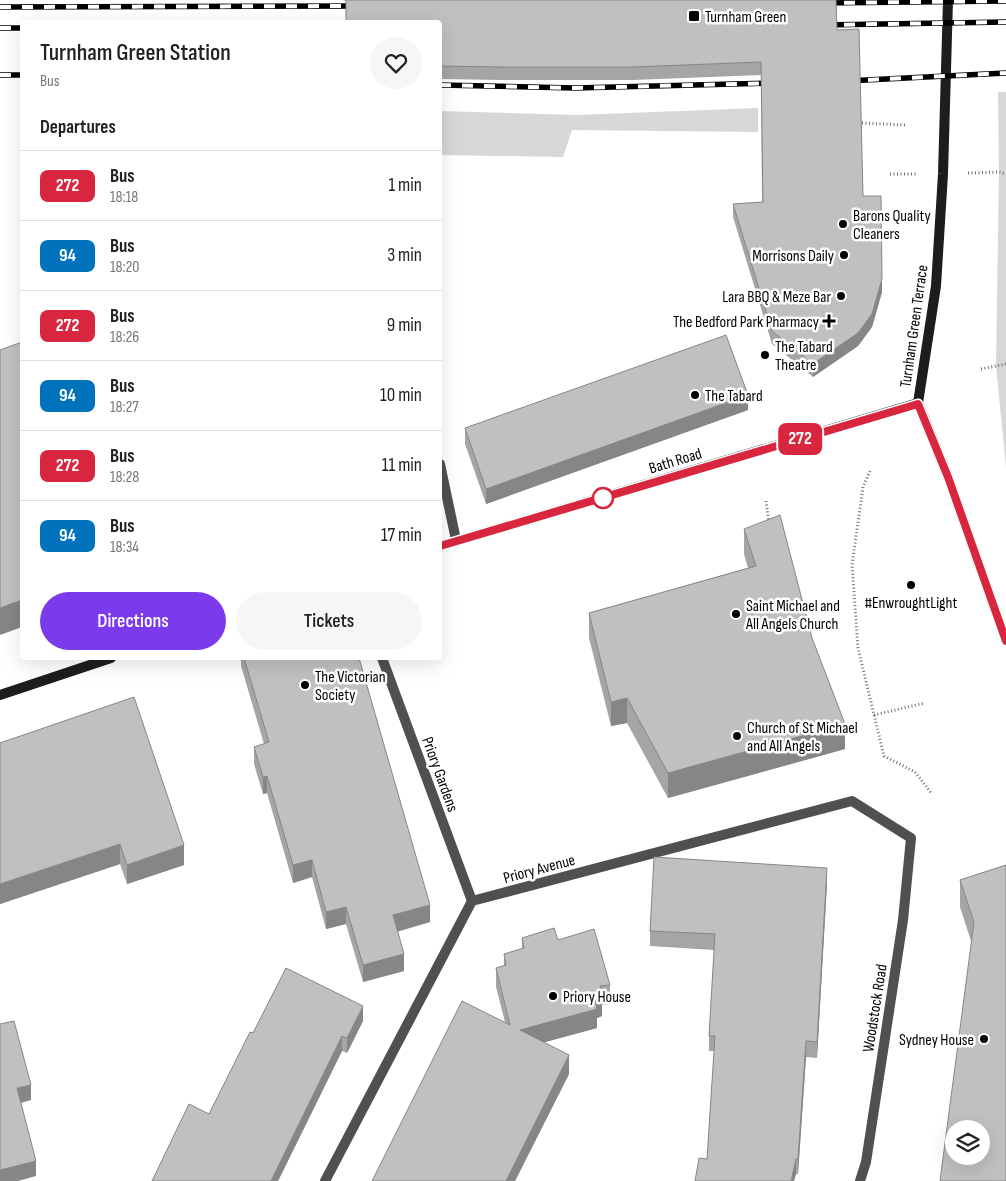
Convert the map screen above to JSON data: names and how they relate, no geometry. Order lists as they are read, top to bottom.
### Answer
{
  "streets": {
    "main road": ["Turnham Green Terrace", "Bath Road"],
    "street": ["Priory Gardens", "Priory Avenue", "Woodstock Road"]
  },
  "crossings": [
    ["Turnham Green Terrace", "Bath Road"],
    ["Priory Gardens", "Priory Avenue"],
    ["Priory Avenue", "Woodstock Road"]
  ],
  "places": {
    "transit": ["Turnham Green"],
    "other": [
      "Barons Quality Cleaners",
      "Morrisons Daily",
      "Lara BBQ & Meze Bar",
      "The Tabard Theatre",
      "The Tabard",
      "#EnwroughtLight",
      "Saint Michael and All Angels Church",
      "The Victorian Society",
      "Church of St Michael and All Angels",
      "Priory House",
      "Sydney House"
    ],
    "health": ["The Bedford Park Pharmacy"]
  },
  "lines": ["bus line 272"],
  "page": {
    "on_map": "272",
    "heading": [
      ["Turnham Green Station", "Bus"],
      "Departures"
    ],
    "list": [
      {
        "mark": "272",
        "name": "Bus",
        "note": "18:18",
        "value": "1 min"
      },
      {
        "mark": "94",
        "name": "Bus",
        "note": "18:20",
        "value": "3 min"
      },
      {
        "mark": "272",
        "name": "Bus",
        "note": "18:26",
        "value": "9 min"
      },
      {
        "mark": "94",
        "name": "Bus",
        "note": "18:27",
        "value": "10 min"
      },
      {
        "mark": "272",
        "name": "Bus",
        "note": "18:28",
        "value": "11 min"
      },
      {
        "mark": "94",
        "name": "Bus",
        "note": "18:34",
        "value": "17 min"
      }
    ],
    "buttons": ["Directions", "Tickets"]
  }
}
